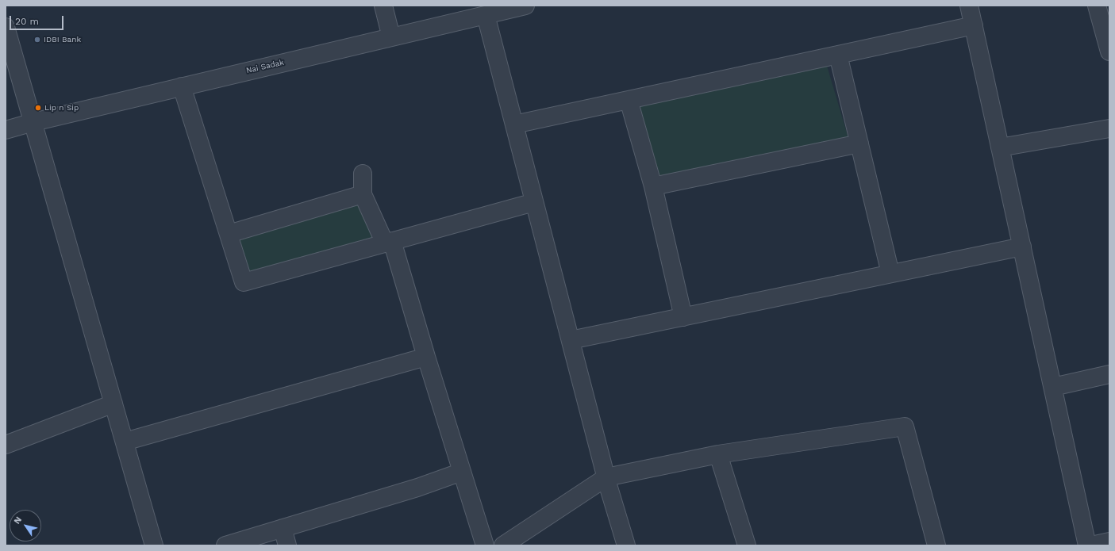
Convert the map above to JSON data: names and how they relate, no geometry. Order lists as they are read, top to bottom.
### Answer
{
  "streets": {
    "street": ["Nai Sadak"]
  },
  "places": ["IDBI Bank", "Lip n Sip"],
  "scale_bar": "20 m",
  "north": "top left"
}
